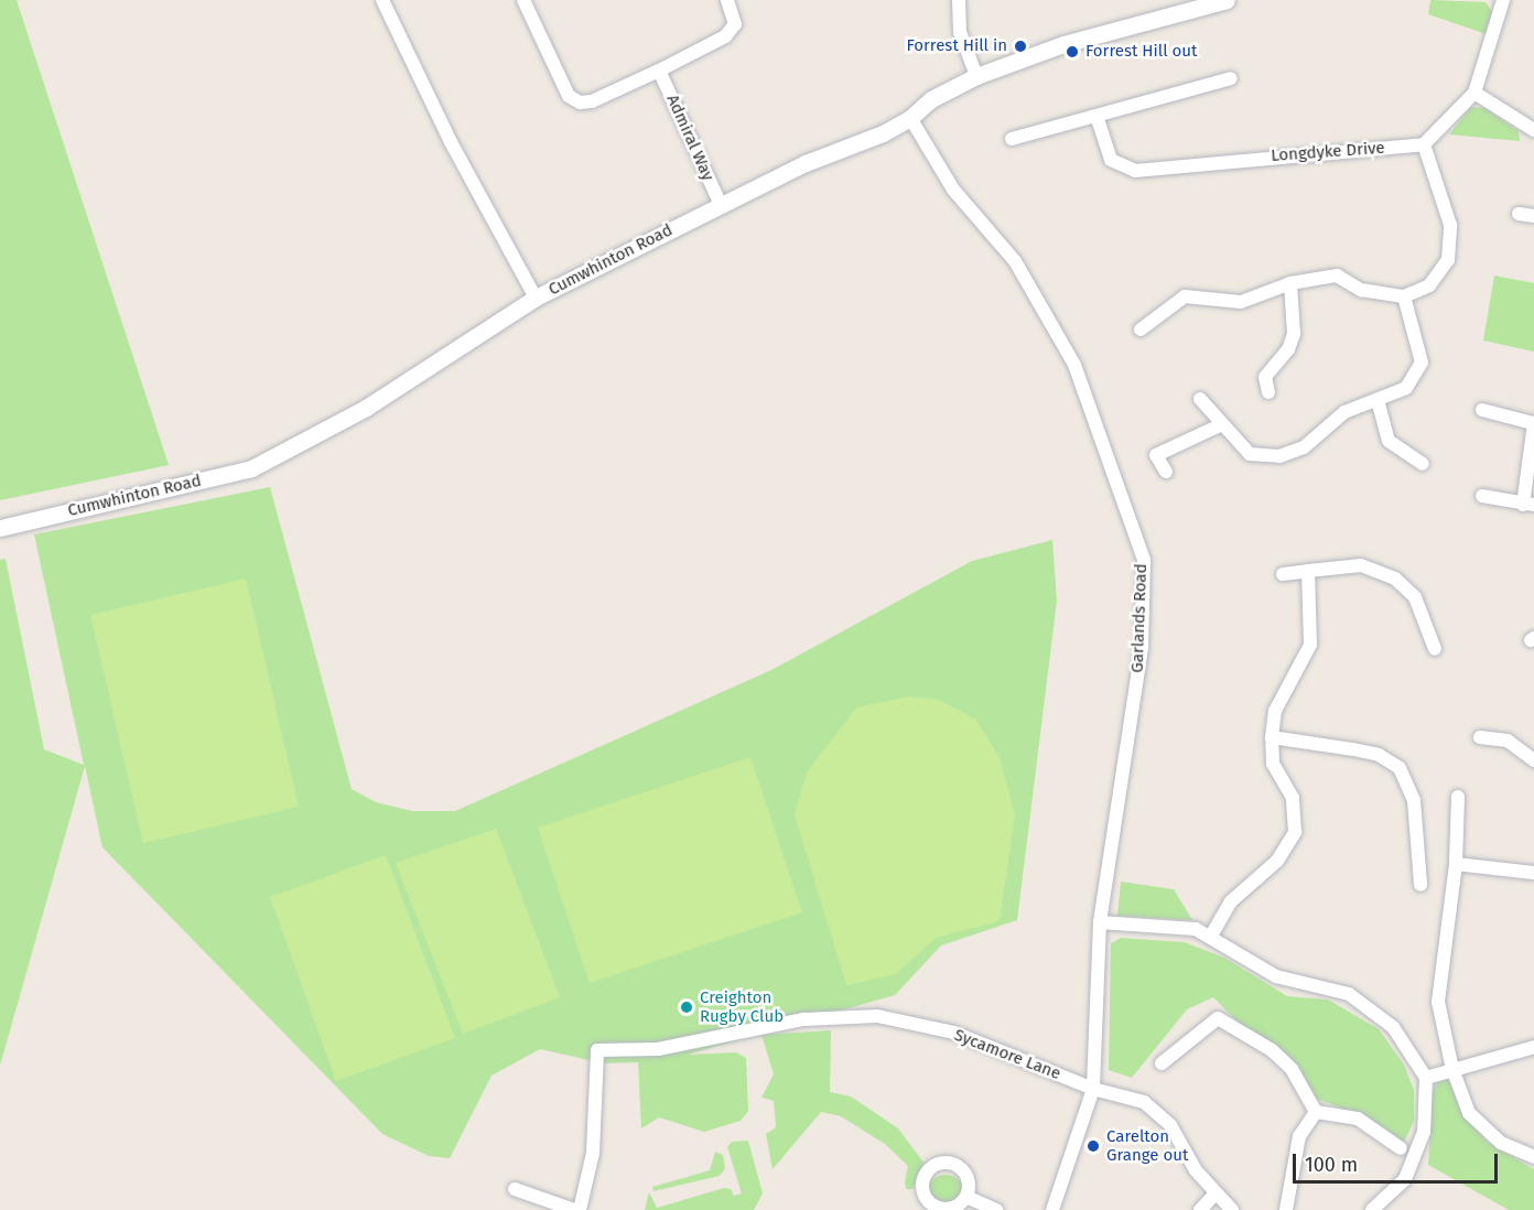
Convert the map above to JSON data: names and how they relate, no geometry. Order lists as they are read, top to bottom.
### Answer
{
  "streets": {
    "street": [
      "Admiral Way",
      "Longdyke Drive",
      "Cumwhinton Road",
      "Garlands Road",
      "Sycamore Lane"
    ]
  },
  "crossings": [
    ["Admiral Way", "Cumwhinton Road"],
    ["Cumwhinton Road", "Garlands Road"],
    ["Garlands Road", "Sycamore Lane"]
  ],
  "places": [
    "Forrest Hill in",
    "Forrest Hill out",
    "Creighton Rugby Club",
    "Carelton Grange out"
  ],
  "scale_bar": "100 m"
}
